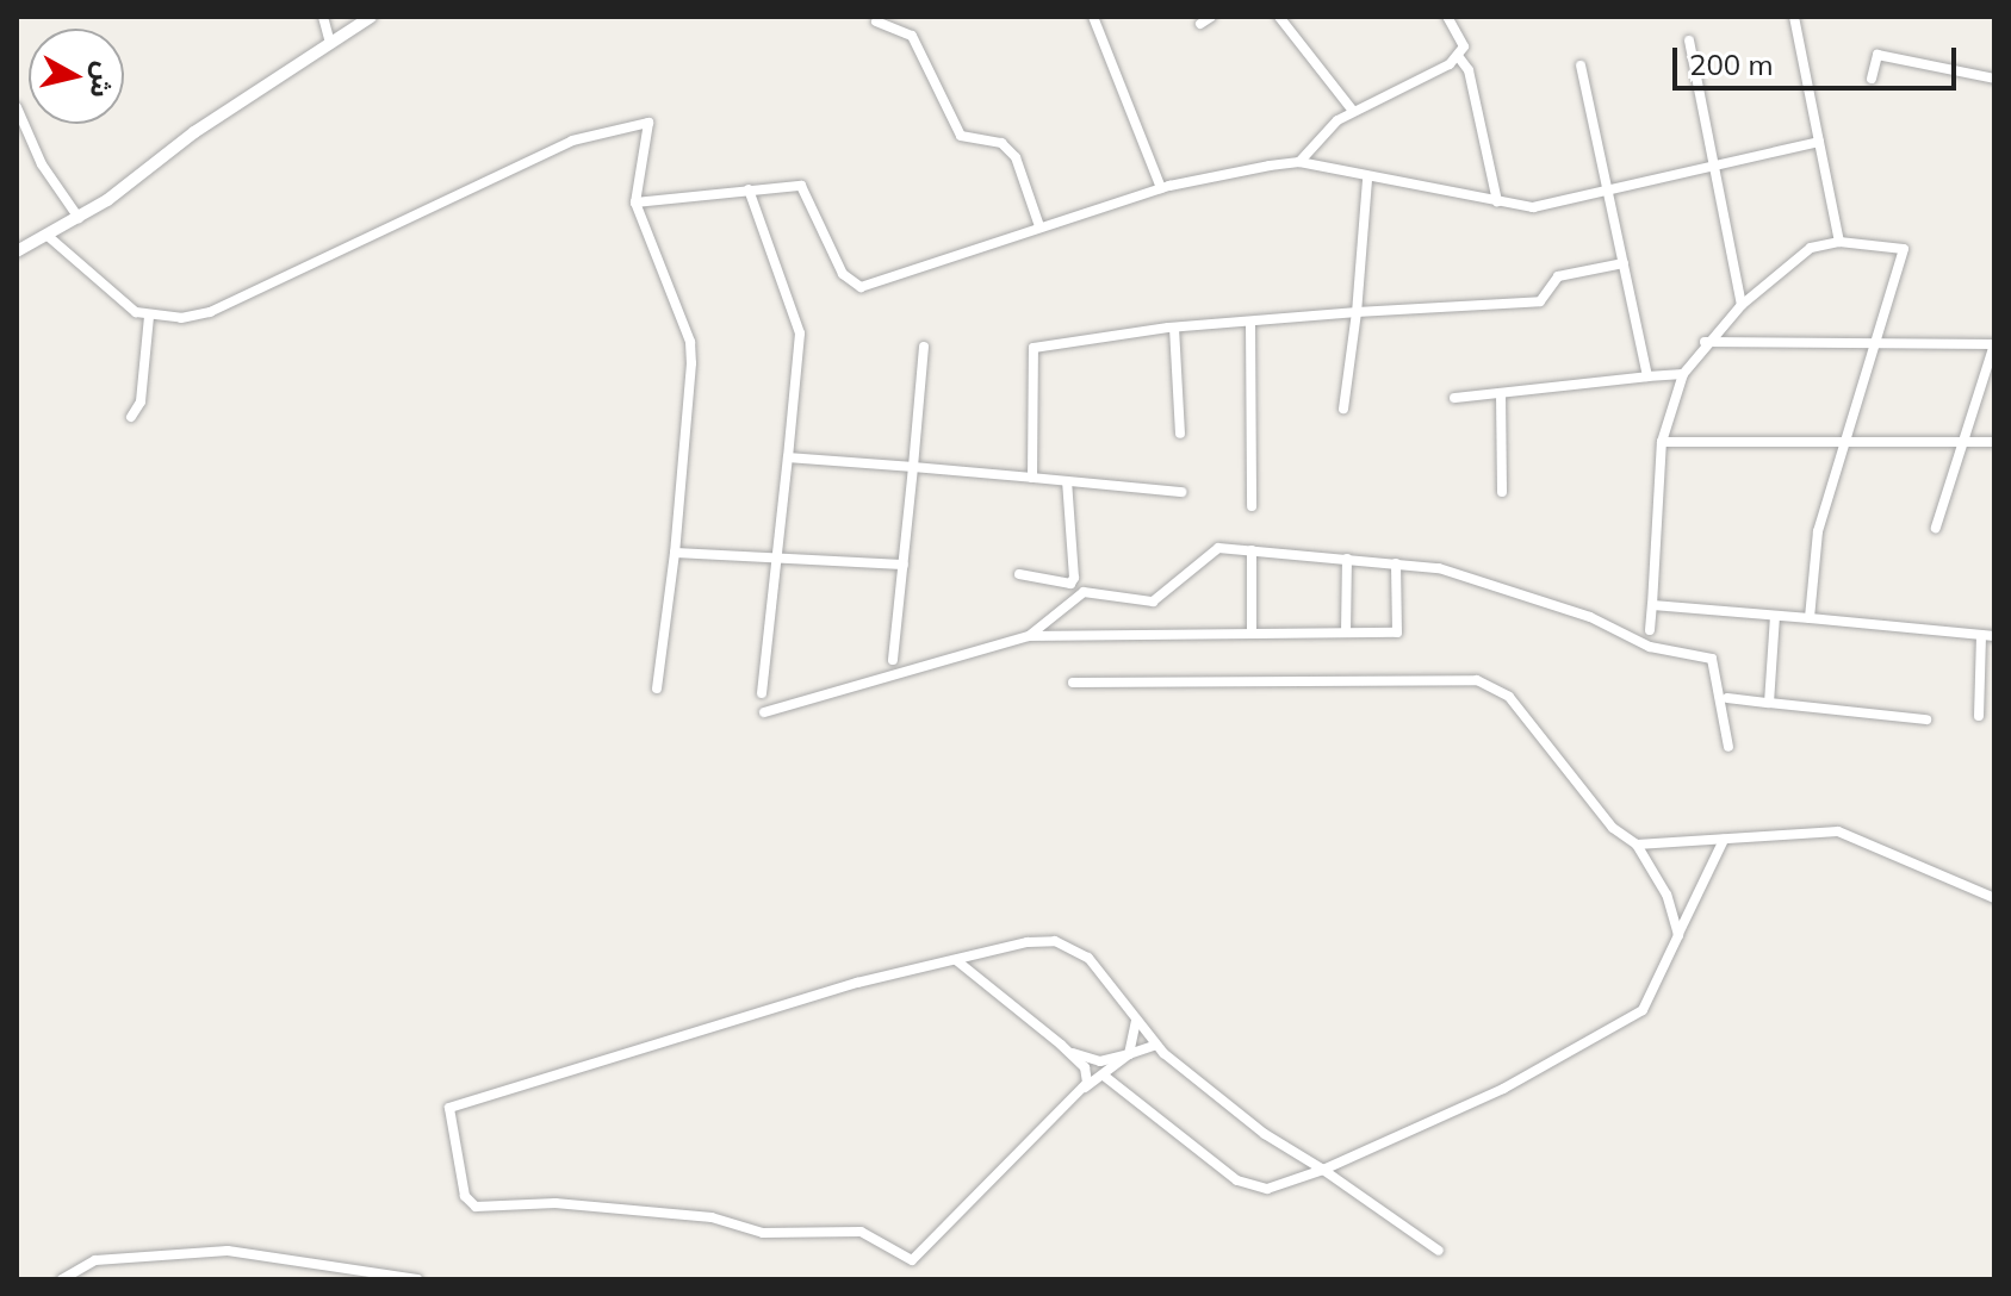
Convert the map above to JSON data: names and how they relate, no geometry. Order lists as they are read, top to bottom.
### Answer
{
  "scale_bar": "200 m",
  "north": "right"
}
